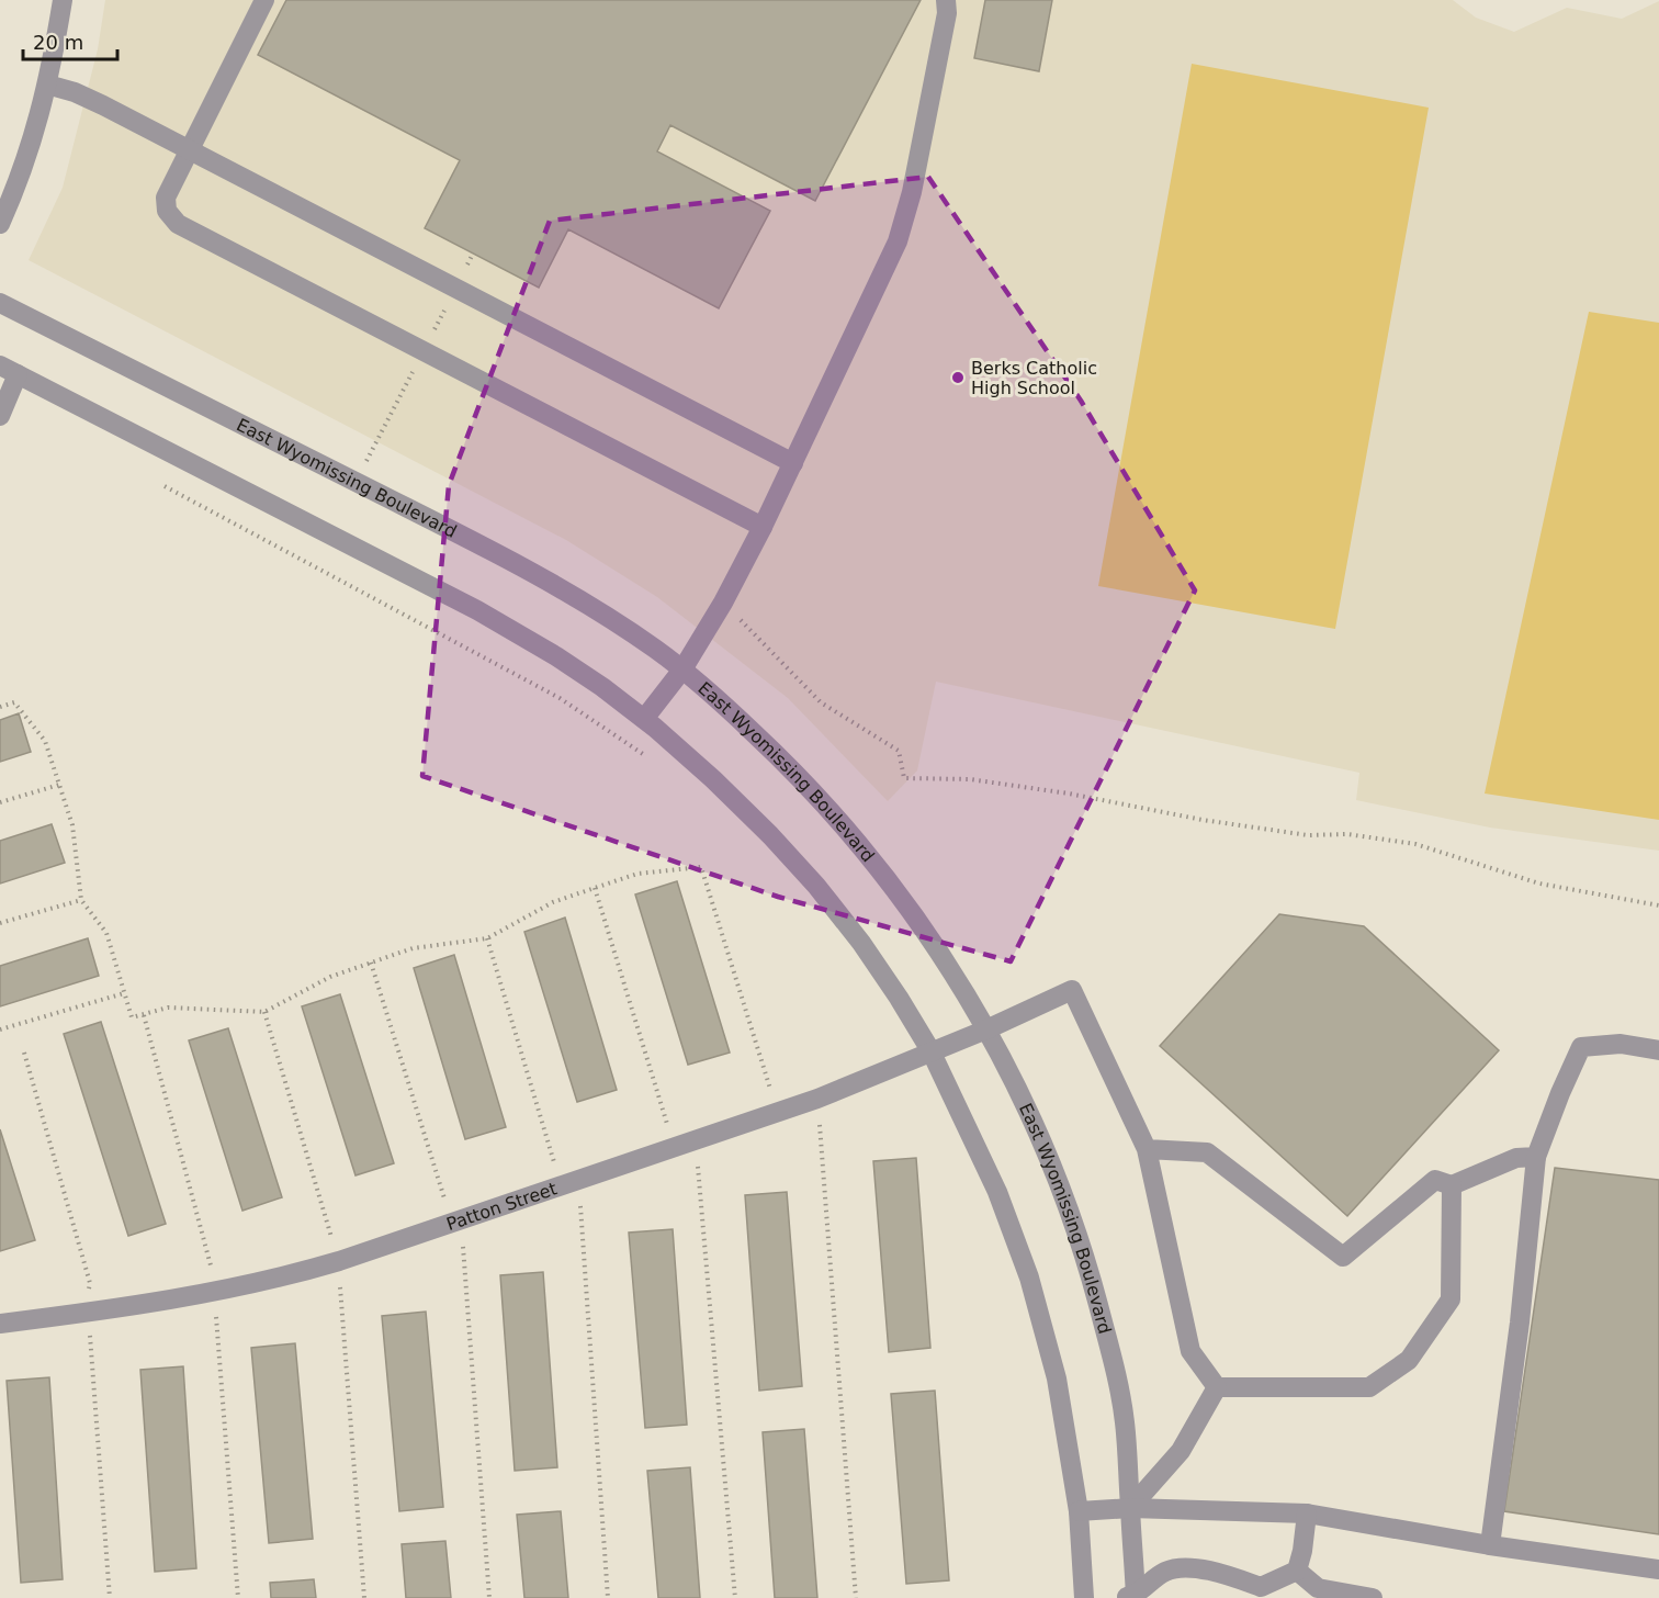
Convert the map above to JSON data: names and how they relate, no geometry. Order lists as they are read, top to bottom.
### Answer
{
  "streets": {
    "street": ["East Wyomissing Boulevard", "Patton Street"]
  },
  "crossings": [
    ["East Wyomissing Boulevard", "Patton Street"]
  ],
  "places": ["Berks Catholic High School"],
  "scale_bar": "20 m"
}
